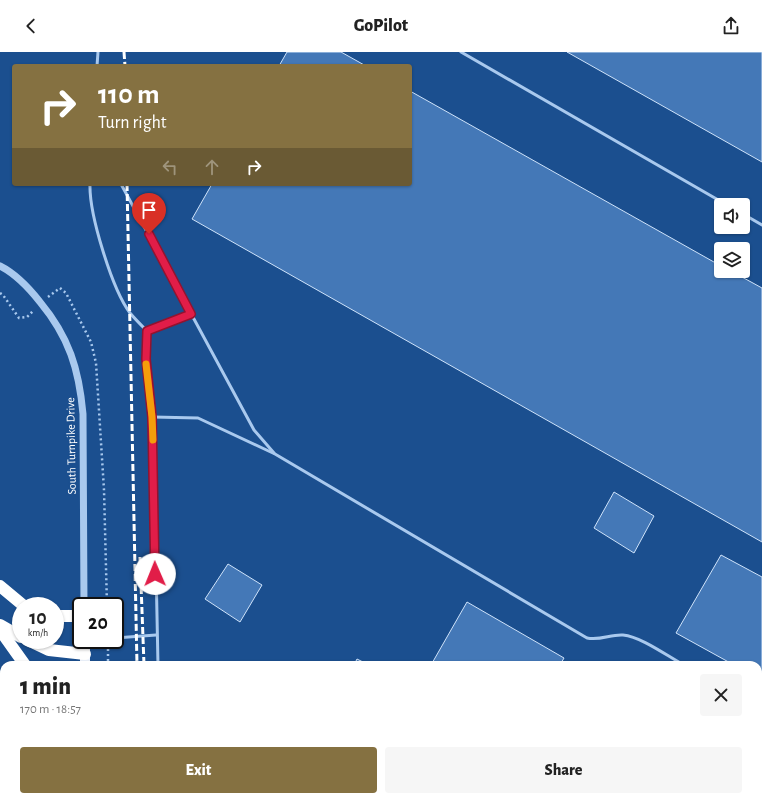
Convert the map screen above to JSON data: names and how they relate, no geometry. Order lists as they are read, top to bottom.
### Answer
{
  "streets": {
    "street": ["South Turnpike Drive"]
  },
  "page": {
    "header": "GoPilot",
    "turn": ["110 m", "Turn right"],
    "speed": "10 km/h",
    "limit": "20",
    "heading": ["1 min", "170 m · 18:57"],
    "buttons": ["Exit", "Share"]
  }
}
